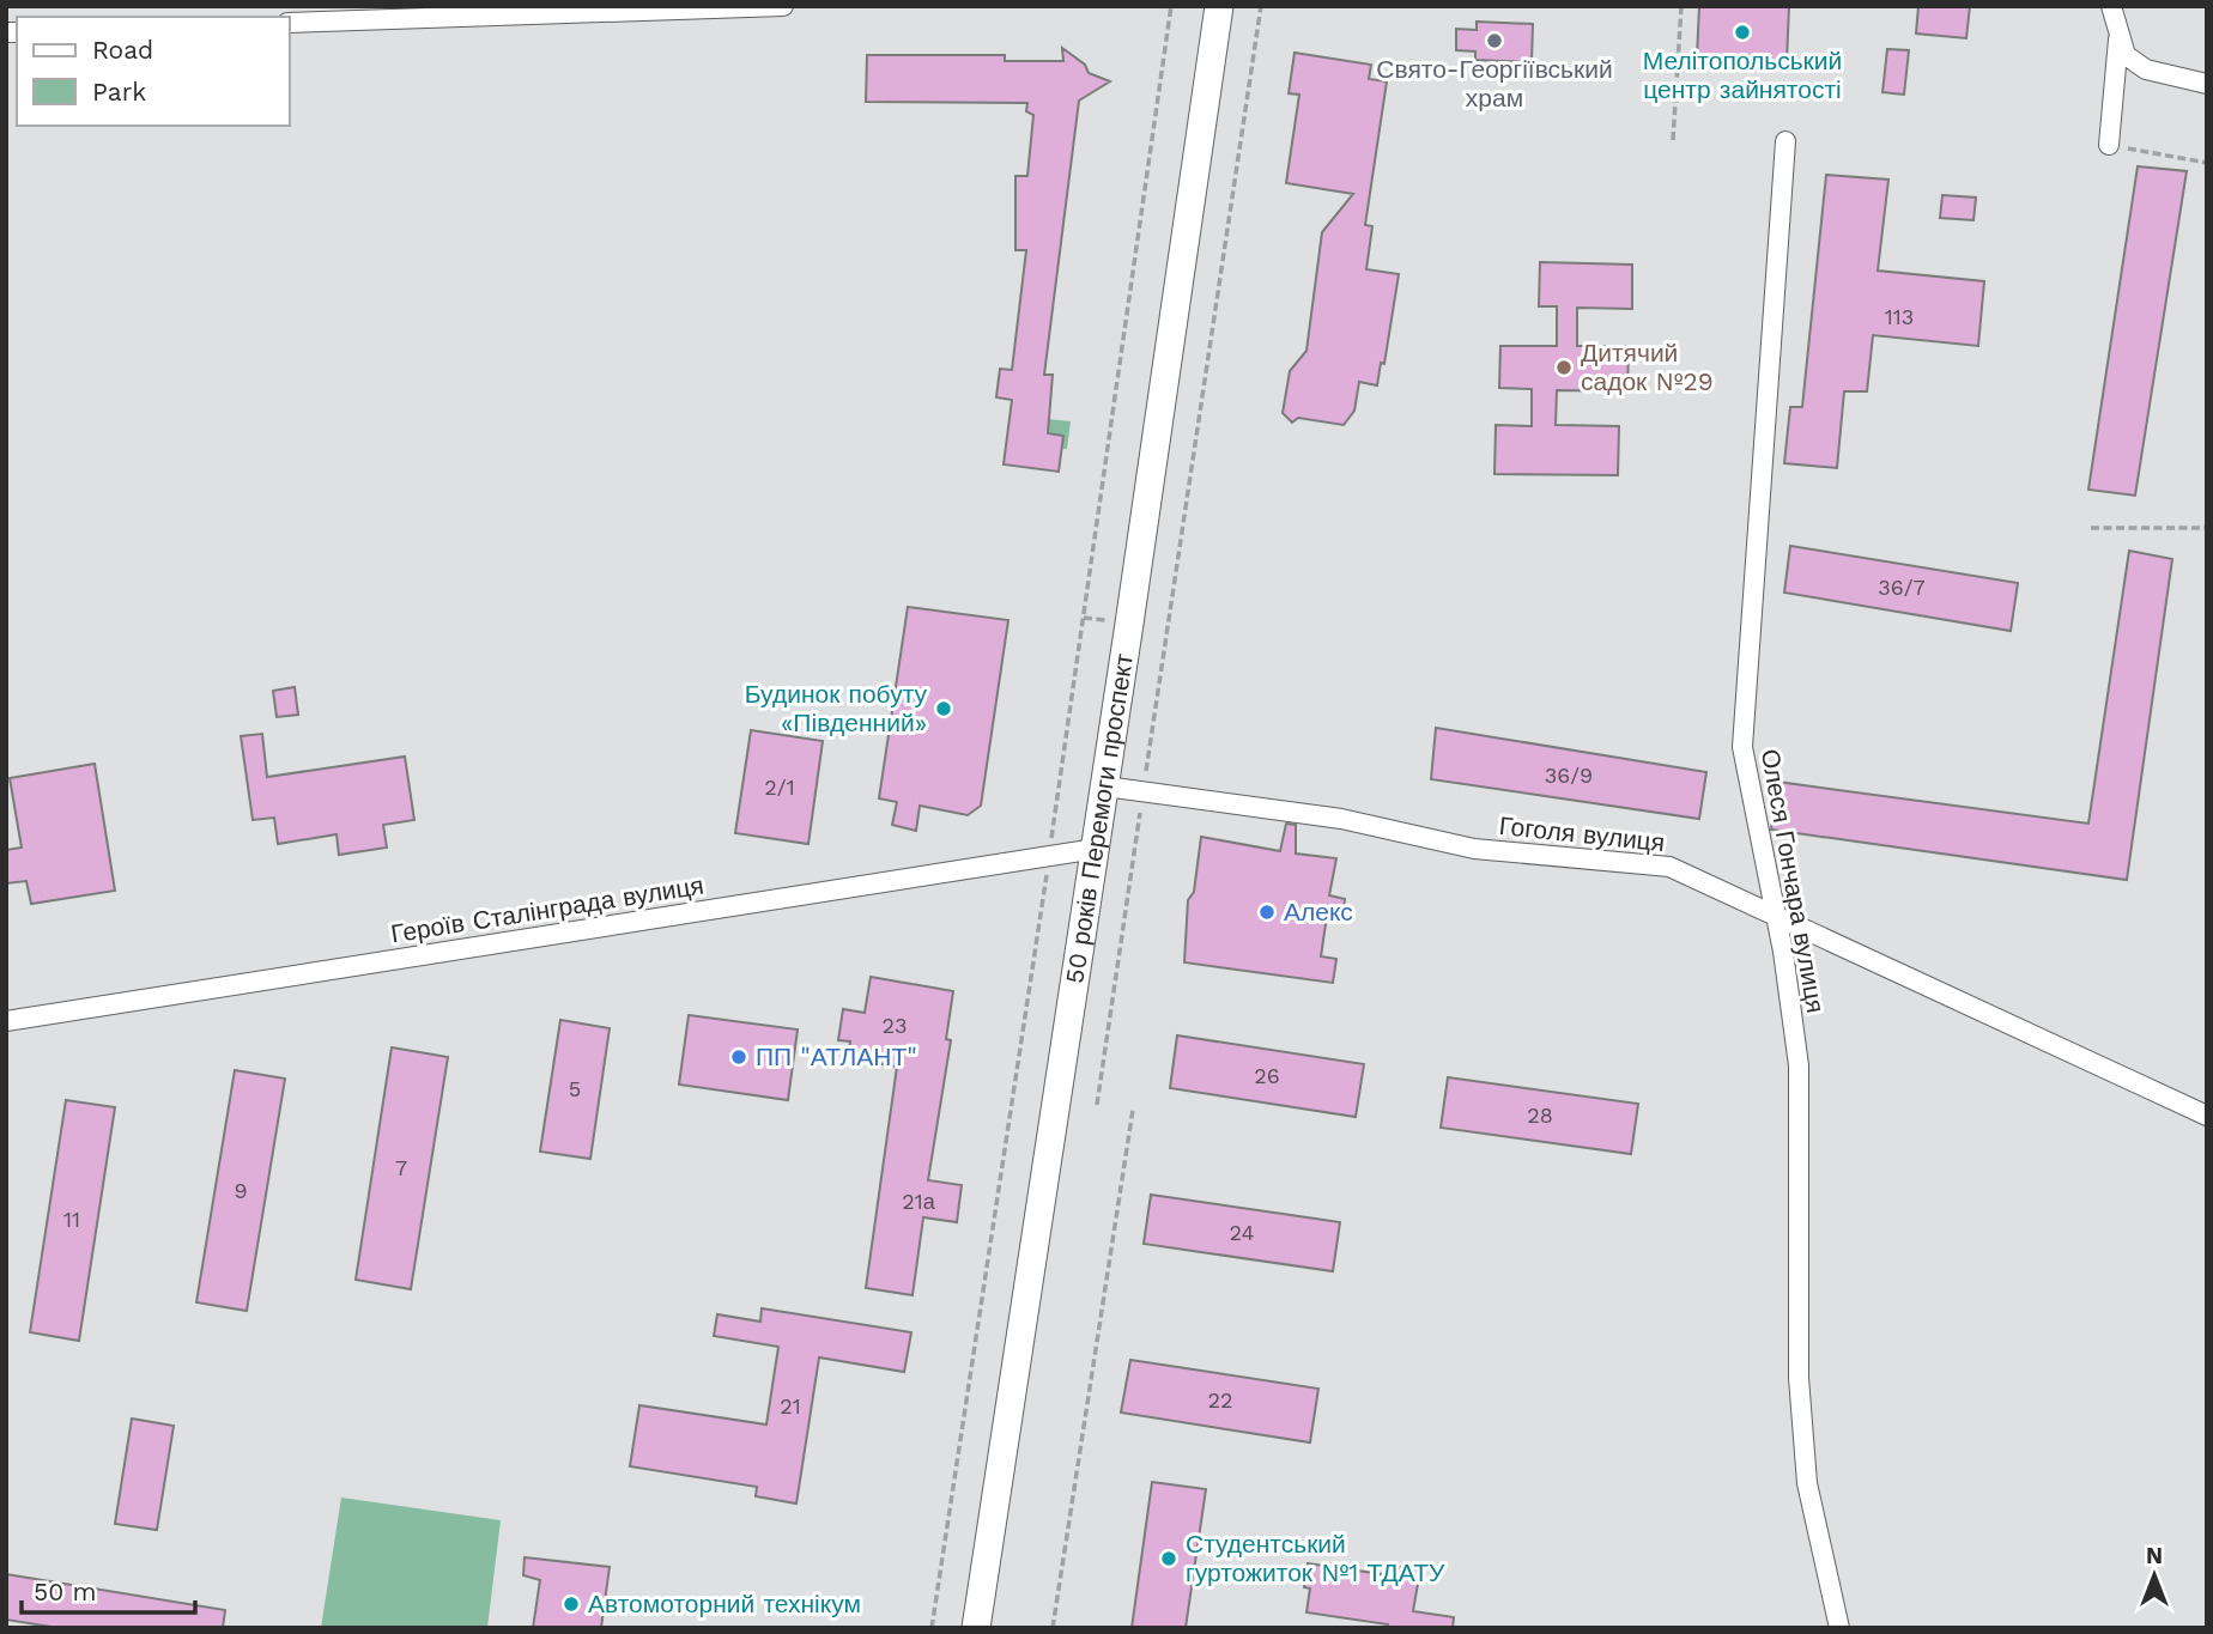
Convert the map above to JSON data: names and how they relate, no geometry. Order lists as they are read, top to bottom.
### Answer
{
  "streets": {
    "main road": ["50 років Перемоги проспект"],
    "street": ["Гоголя вулиця", "Олеся Гончара вулиця", "Героїв Сталінграда вулиця"]
  },
  "crossings": [
    ["50 років Перемоги проспект", "Гоголя вулиця"],
    ["50 років Перемоги проспект", "Героїв Сталінграда вулиця"],
    ["Гоголя вулиця", "Олеся Гончара вулиця"]
  ],
  "places": [
    "Мелітопольський центр зайнятості",
    "Свято-Георгіївський храм",
    "Дитячий садок №29",
    "Будинок побуту «Південний»",
    "Алекс",
    "ПП \"АТЛАНТ\"",
    "Студентський гуртожиток №1 ТДАТУ",
    "Автомоторний технікум"
  ],
  "house_numbers": [
    "113",
    "36/7",
    "36/9",
    "2/1",
    "23",
    "26",
    "5",
    "28",
    "7",
    "9",
    "21а",
    "11",
    "24",
    "22",
    "21"
  ],
  "legend": ["Road", "Park"],
  "scale_bar": "50 m",
  "north": "top"
}
